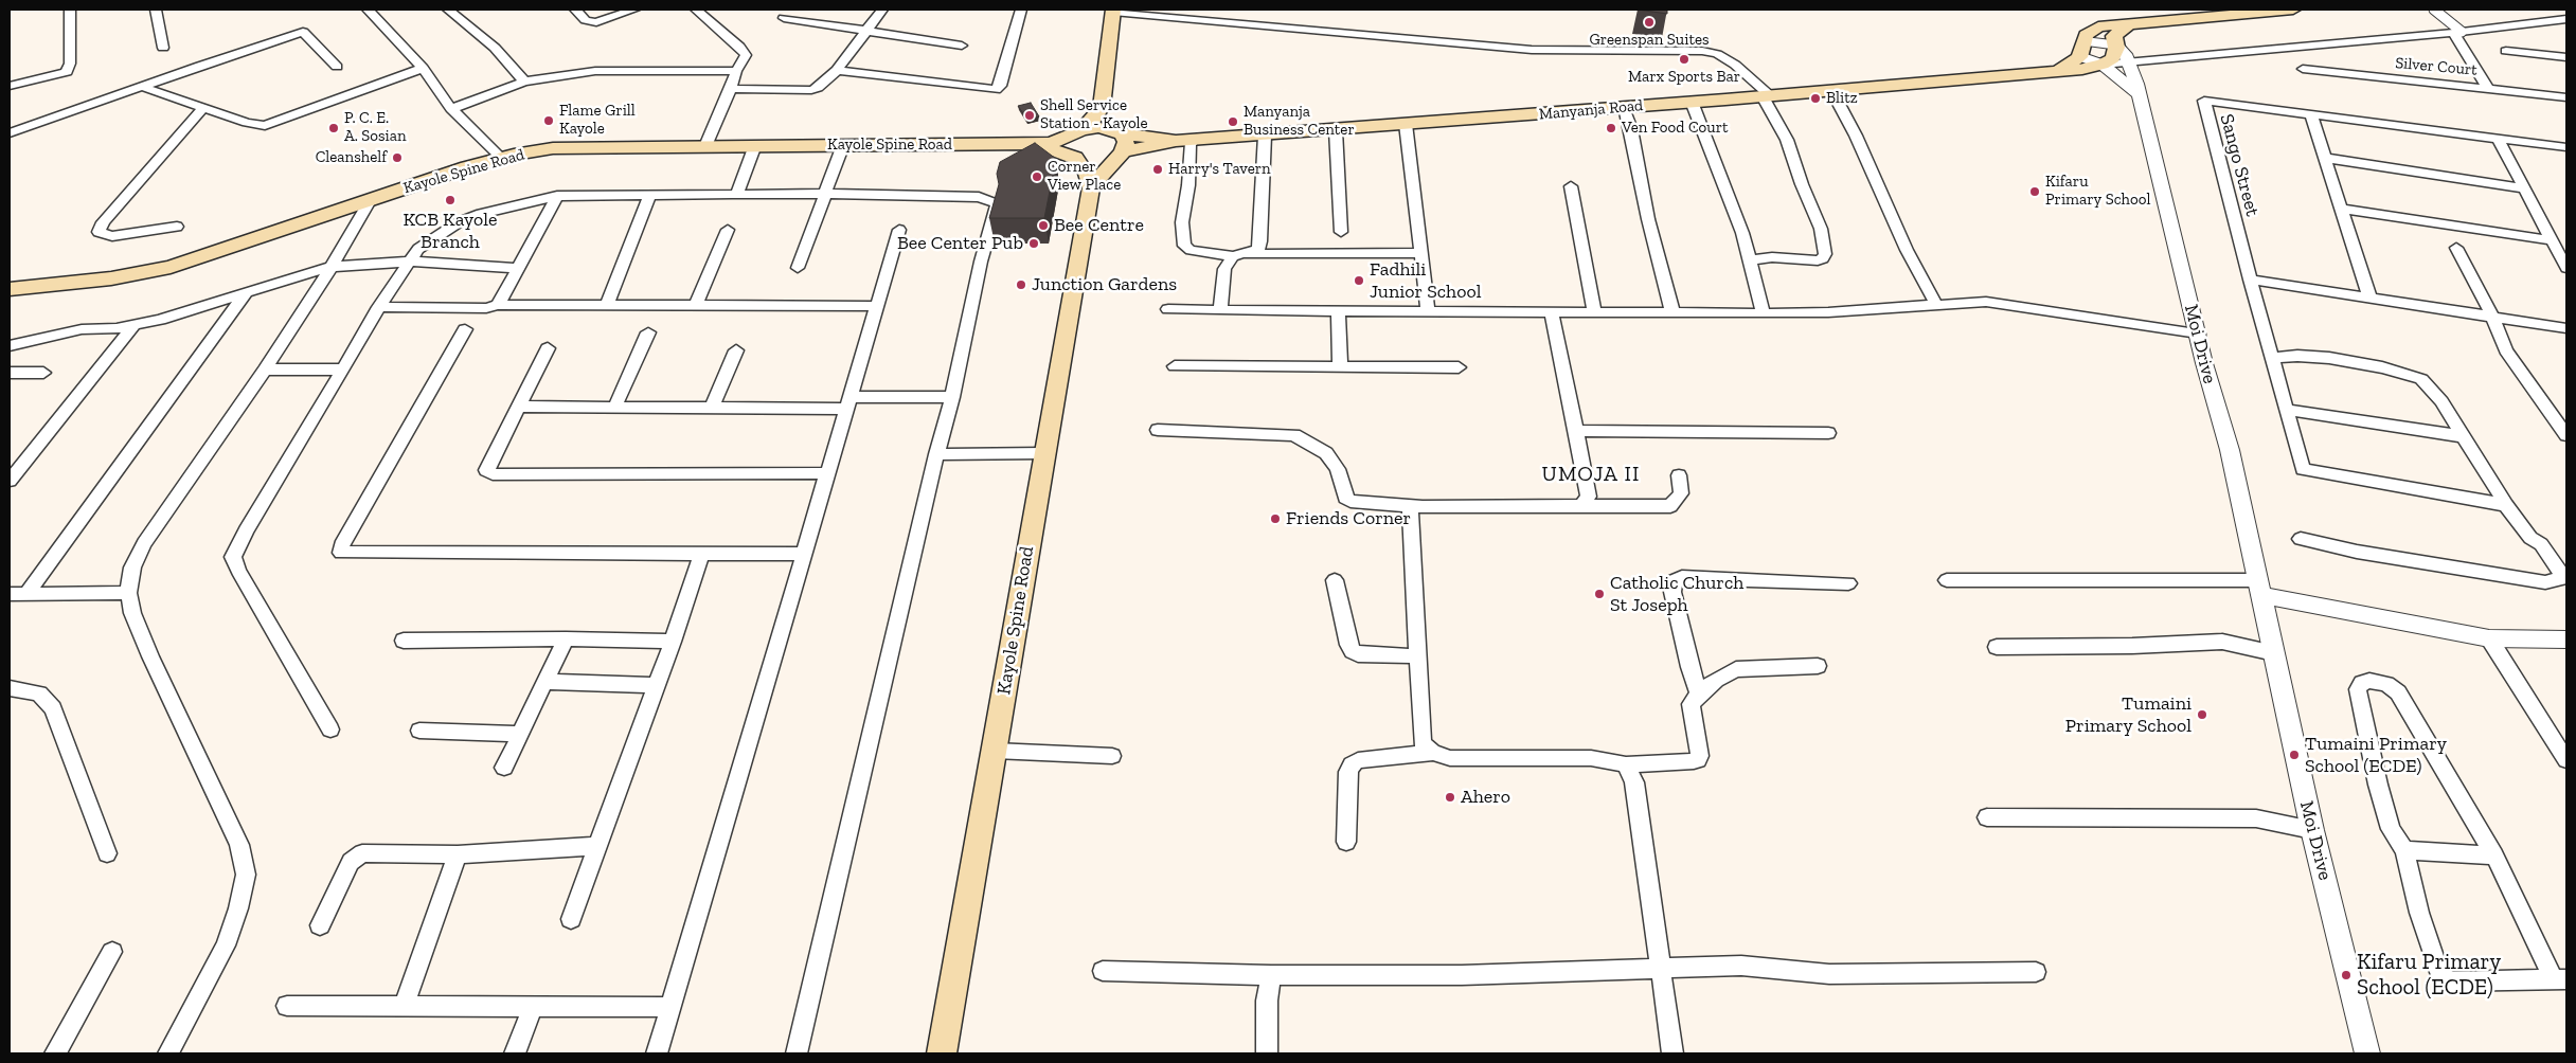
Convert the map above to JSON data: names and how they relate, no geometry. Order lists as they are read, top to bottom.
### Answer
{
  "streets": {
    "main road": ["Manyanja Road", "Kayole Spine Road"],
    "street": ["Silver Court", "Sango Street", "Moi Drive"]
  },
  "crossings": [
    ["Manyanja Road", "Kayole Spine Road"]
  ],
  "districts": ["UMOJA II"],
  "places": [
    "Greenspan Suites",
    "Marx Sports Bar",
    "Blitz",
    "Shell Service Station - Kayole",
    "Flame Grill Kayole",
    "Manyanja Business Center",
    "P. C. E. A. Sosian",
    "Ven Food Court",
    "Cleanshelf",
    "Harry's Tavern",
    "Corner View Place",
    "Kifaru Primary School",
    "KCB Kayole Branch",
    "Bee Centre",
    "Bee Center Pub",
    "Fadhili Junior School",
    "Junction Gardens",
    "Friends Corner",
    "Catholic Church St Joseph",
    "Tumaini Primary School",
    "Tumaini Primary School (ECDE)",
    "Ahero",
    "Kifaru Primary School (ECDE)"
  ]
}
